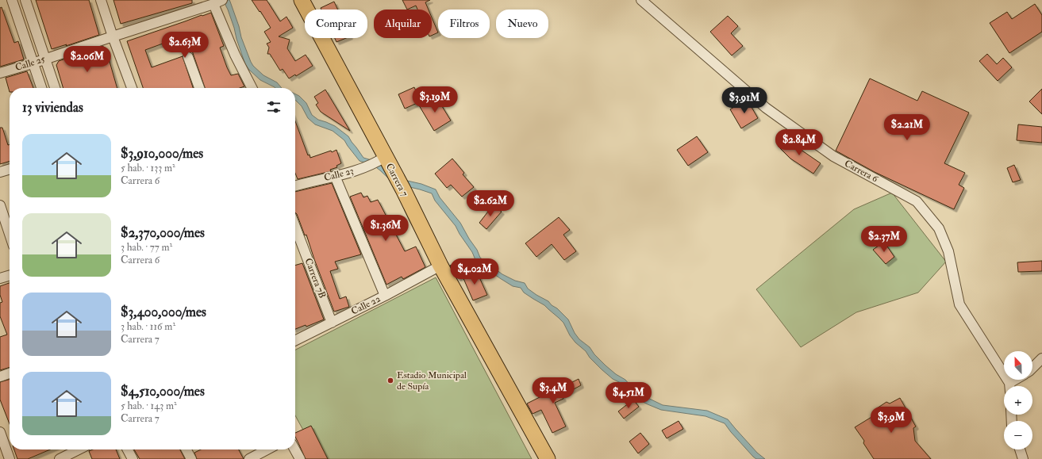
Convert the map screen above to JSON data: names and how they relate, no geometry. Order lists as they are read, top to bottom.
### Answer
{
  "streets": {
    "main road": ["Carrera 7"],
    "street": [
      "Calle 25",
      "Carrera 6",
      "Calle 23",
      "Carrera 7B",
      "Calle 22"
    ]
  },
  "crossings": [
    ["Calle 23", "Carrera 7"],
    ["Carrera 7", "Calle 22"],
    ["Carrera 7B", "Calle 22"]
  ],
  "places": ["Estadio Municipal de Supía"],
  "north": "top",
  "page": {
    "chip": [
      "Comprar",
      "Alquilar",
      "Filtros",
      "Nuevo"
    ],
    "price": [
      "$2.63M",
      "$2.06M",
      "$3.19M",
      "$3.91M",
      "$2.21M",
      "$2.84M",
      "$2.62M",
      "$1.36M",
      "$2.37M",
      "$4.02M",
      "$3.4M",
      "$4.51M",
      "$3.9M"
    ],
    "heading": "13 viviendas",
    "list": [
      {
        "name": "$3,910,000/mes",
        "note": "5 hab. · 133 m² · Carrera 6"
      },
      {
        "name": "$2,370,000/mes",
        "note": "3 hab. · 77 m² · Carrera 6"
      },
      {
        "name": "$3,400,000/mes",
        "note": "3 hab. · 116 m² · Carrera 7"
      },
      {
        "name": "$4,510,000/mes",
        "note": "5 hab. · 143 m² · Carrera 7"
      }
    ],
    "map_buttons": ["+", "−"]
  }
}
